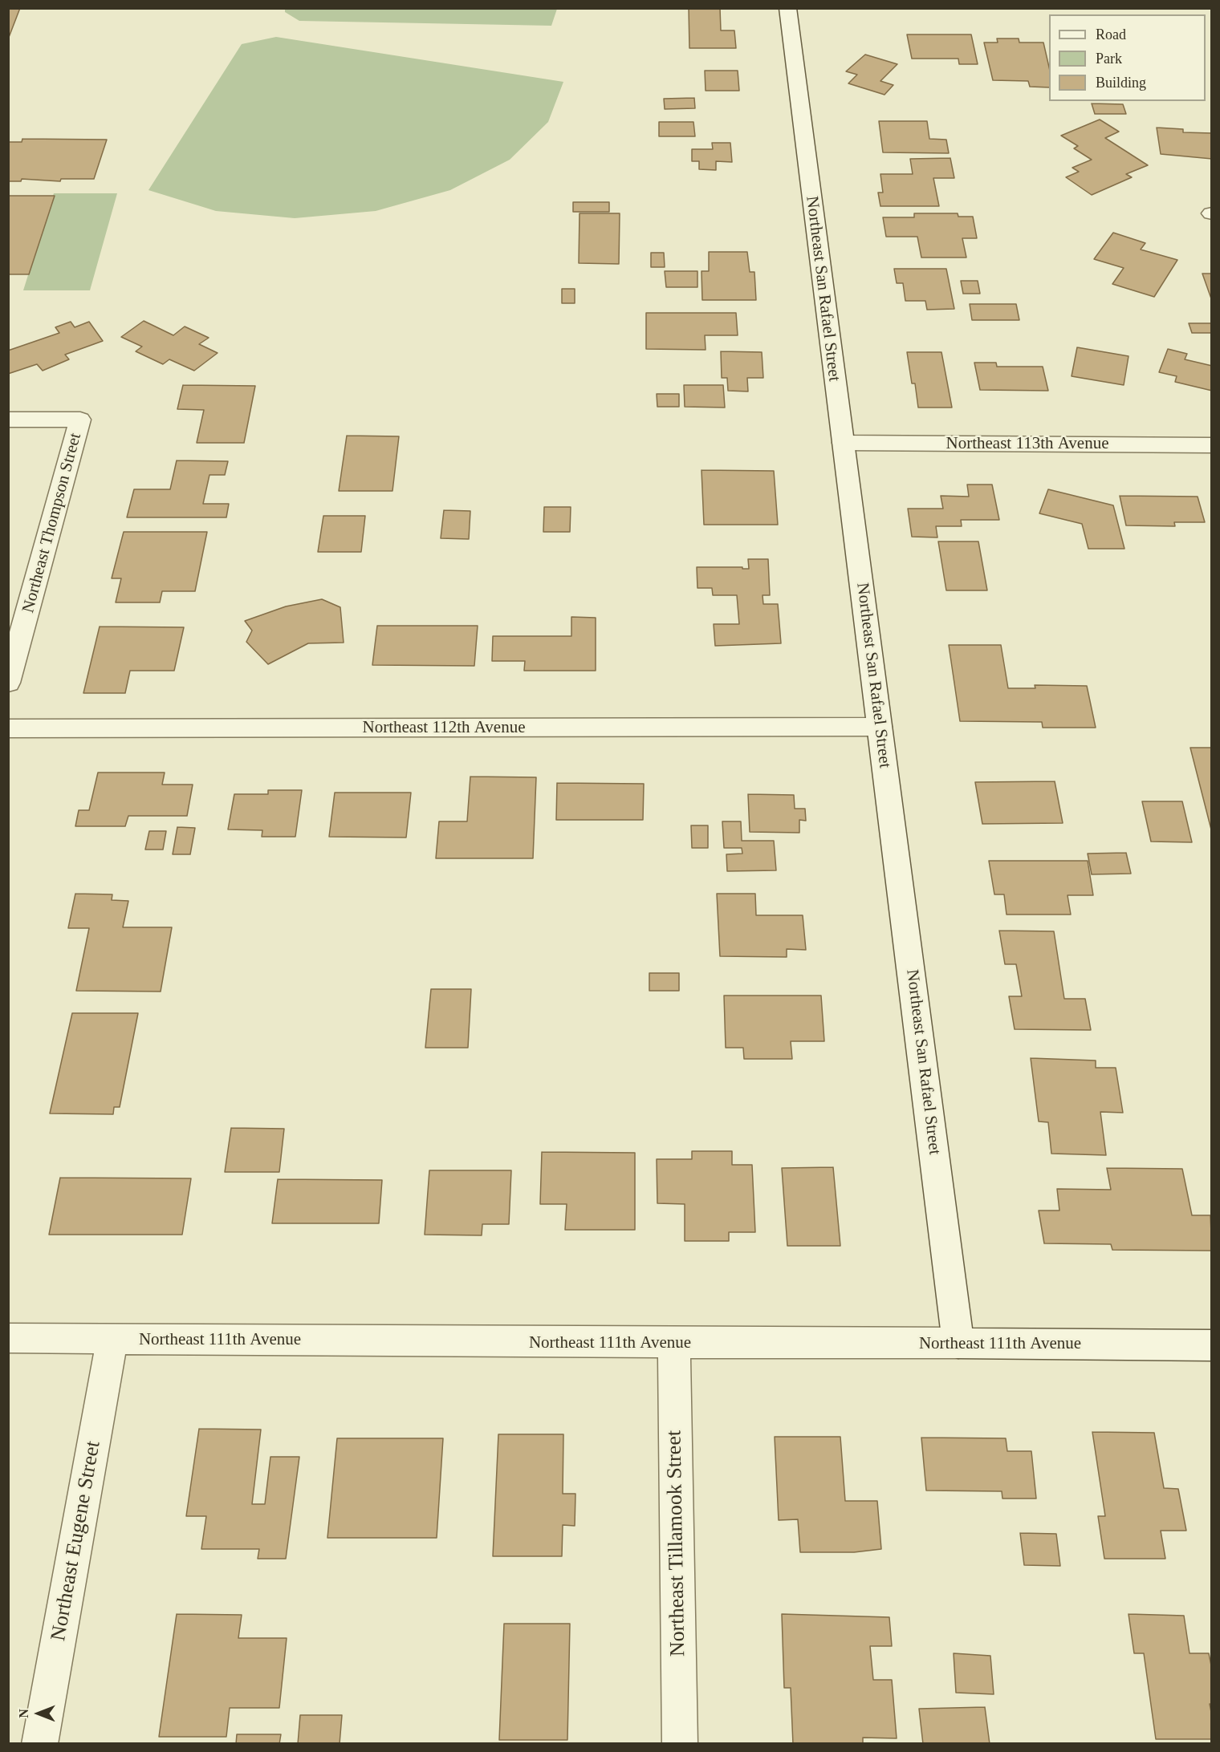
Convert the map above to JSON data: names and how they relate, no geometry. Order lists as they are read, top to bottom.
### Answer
{
  "streets": {
    "street": [
      "Northeast San Rafael Street",
      "Northeast 113th Avenue",
      "Northeast Thompson Street",
      "Northeast 112th Avenue",
      "Northeast 111th Avenue",
      "Northeast Eugene Street",
      "Northeast Tillamook Street"
    ]
  },
  "crossings": [
    ["Northeast San Rafael Street", "Northeast 113th Avenue"],
    ["Northeast San Rafael Street", "Northeast 112th Avenue"],
    ["Northeast San Rafael Street", "Northeast 111th Avenue"],
    ["Northeast 111th Avenue", "Northeast Eugene Street"],
    ["Northeast 111th Avenue", "Northeast Tillamook Street"]
  ],
  "legend": ["Road", "Park", "Building"],
  "north": "left"
}
